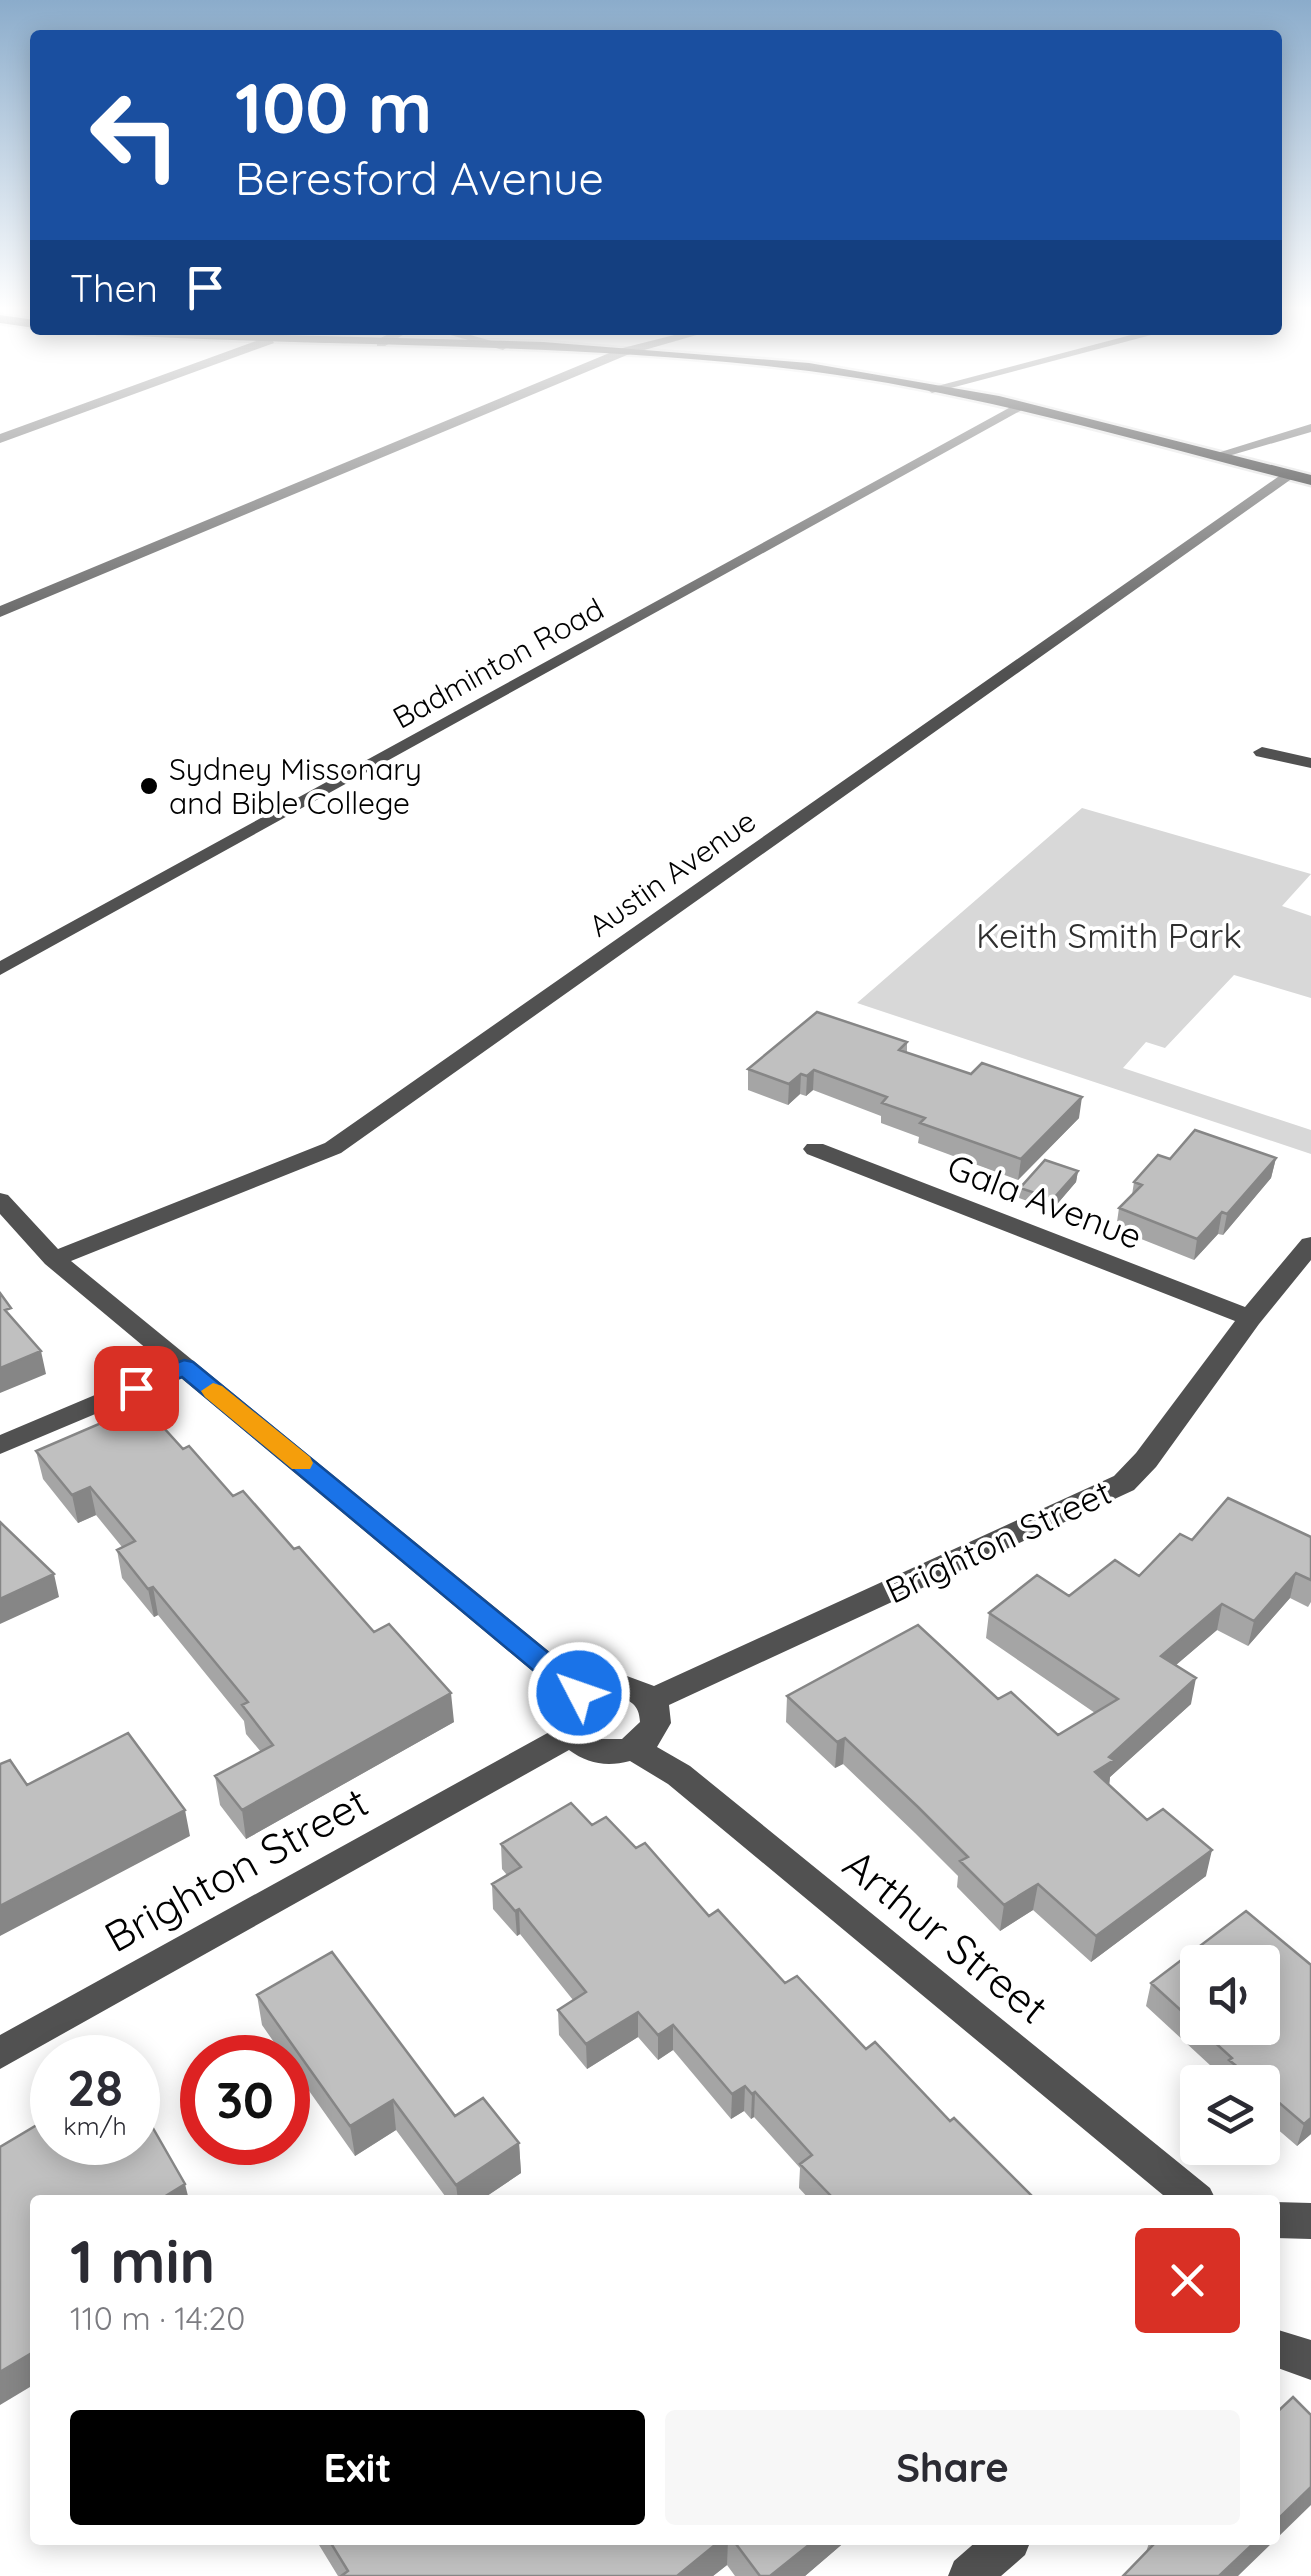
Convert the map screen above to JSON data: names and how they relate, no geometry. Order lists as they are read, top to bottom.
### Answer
{
  "streets": {
    "street": [
      "Badminton Road",
      "Austin Avenue",
      "Gala Avenue",
      "Brighton Street",
      "Arthur Street"
    ]
  },
  "crossings": [
    ["Gala Avenue", "Brighton Street"],
    ["Brighton Street", "Arthur Street"]
  ],
  "parks": ["Keith Smith Park"],
  "places": ["Sydney Missonary and Bible College"],
  "page": {
    "turn": ["100 m", "Beresford Avenue"],
    "then": "Then",
    "speed": "28 km/h",
    "limit": "30",
    "heading": ["1 min", "110 m · 14:20"],
    "buttons": ["Exit", "Share"]
  }
}
